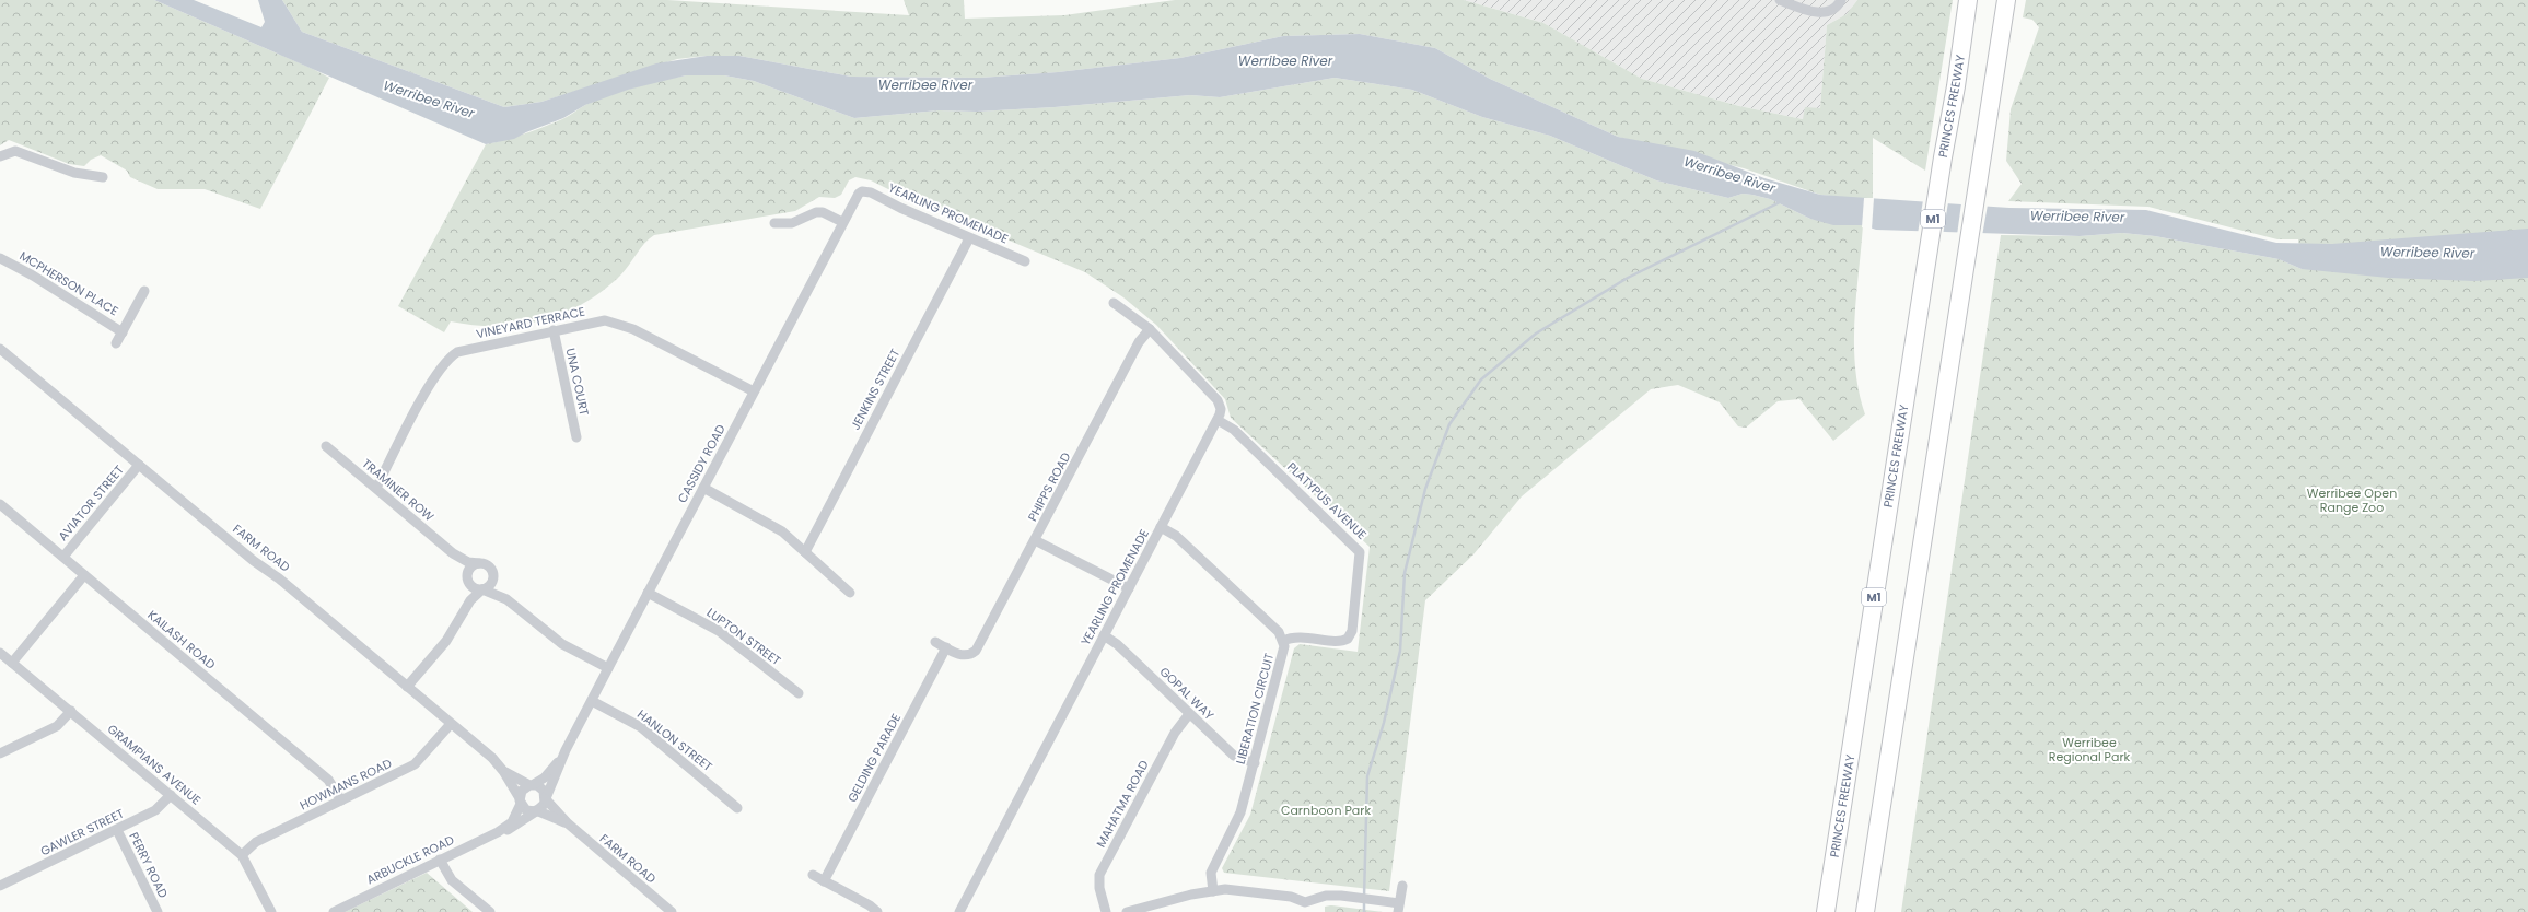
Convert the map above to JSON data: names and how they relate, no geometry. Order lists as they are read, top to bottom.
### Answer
{
  "streets": {
    "highway": ["PRINCES FREEWAY", "M1"],
    "street": [
      "YEARLING PROMENADE",
      "MCPHERSON PLACE",
      "VINEYARD TERRACE",
      "UNA COURT",
      "JENKINS STREET",
      "CASSIDY ROAD",
      "PHIPPS ROAD",
      "TRAMINER ROW",
      "PLATYPUS AVENUE",
      "AVIATOR STREET",
      "FARM ROAD",
      "LUPTON STREET",
      "KAILASH ROAD",
      "GOPAL WAY",
      "LIBERATION CIRCUIT",
      "HANLON STREET",
      "GELDING PARADE",
      "GRAMPIANS AVENUE",
      "HOWMANS ROAD",
      "MAHATMA ROAD",
      "GAWLER STREET",
      "ARBUCKLE ROAD",
      "PERRY ROAD"
    ]
  },
  "crossings": [
    ["YEARLING PROMENADE", "JENKINS STREET"],
    ["YEARLING PROMENADE", "CASSIDY ROAD"],
    ["YEARLING PROMENADE", "PLATYPUS AVENUE"],
    ["YEARLING PROMENADE", "GOPAL WAY"],
    ["YEARLING PROMENADE", "LIBERATION CIRCUIT"],
    ["VINEYARD TERRACE", "UNA COURT"],
    ["VINEYARD TERRACE", "CASSIDY ROAD"],
    ["VINEYARD TERRACE", "TRAMINER ROW"],
    ["CASSIDY ROAD", "FARM ROAD"],
    ["CASSIDY ROAD", "LUPTON STREET"],
    ["CASSIDY ROAD", "HANLON STREET"],
    ["CASSIDY ROAD", "ARBUCKLE ROAD"],
    ["PHIPPS ROAD", "GELDING PARADE"],
    ["PLATYPUS AVENUE", "LIBERATION CIRCUIT"],
    ["AVIATOR STREET", "FARM ROAD"],
    ["AVIATOR STREET", "KAILASH ROAD"],
    ["FARM ROAD", "HOWMANS ROAD"],
    ["FARM ROAD", "ARBUCKLE ROAD"],
    ["KAILASH ROAD", "HOWMANS ROAD"],
    ["GOPAL WAY", "LIBERATION CIRCUIT"],
    ["GOPAL WAY", "MAHATMA ROAD"],
    ["GRAMPIANS AVENUE", "HOWMANS ROAD"],
    ["GRAMPIANS AVENUE", "GAWLER STREET"],
    ["GAWLER STREET", "PERRY ROAD"]
  ],
  "water": ["Werribee River"],
  "parks": ["Werribee Open Range Zoo", "Werribee Regional Park", "Carnboon Park"]
}
